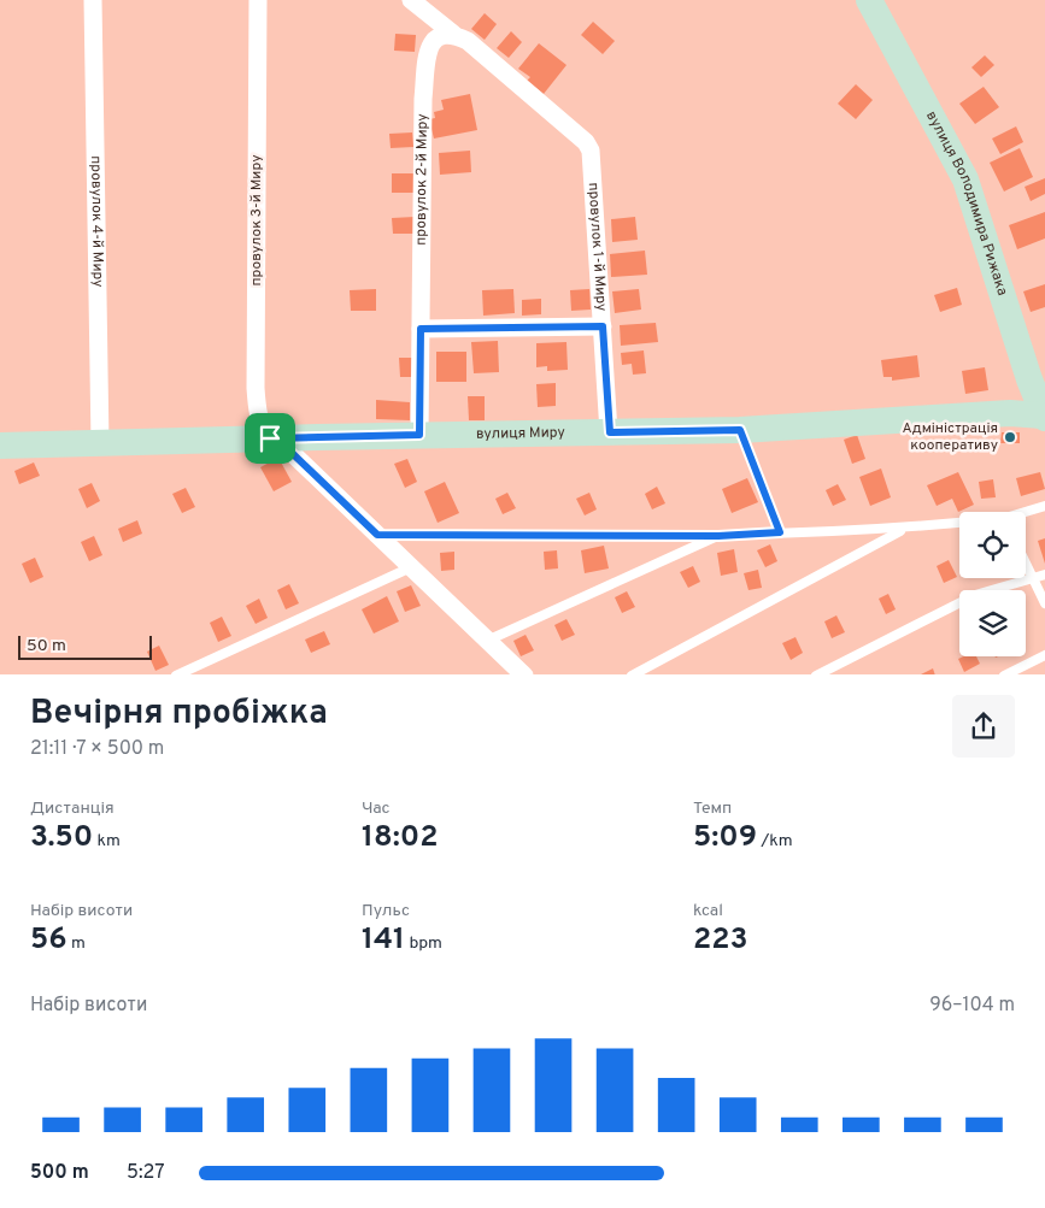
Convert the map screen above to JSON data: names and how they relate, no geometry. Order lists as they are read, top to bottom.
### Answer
{
  "streets": {
    "street": [
      "провулок 2-й Миру",
      "вулиця Володимира Рижака",
      "провулок 3-й Миру",
      "провулок 4-й Миру",
      "провулок 1-й Миру",
      "вулиця Миру"
    ]
  },
  "crossings": [
    ["провулок 2-й Миру", "провулок 1-й Миру"],
    ["провулок 2-й Миру", "вулиця Миру"],
    ["вулиця Володимира Рижака", "вулиця Миру"],
    ["провулок 3-й Миру", "вулиця Миру"],
    ["провулок 4-й Миру", "вулиця Миру"],
    ["провулок 1-й Миру", "вулиця Миру"]
  ],
  "places": ["Адміністрація кооперативу"],
  "scale_bar": "50 m",
  "page": {
    "scale": "50 m",
    "heading": ["Вечірня пробіжка", "21:11 · 7 × 500 m"],
    "stats": [
      ["Дистанція", "3.50 km"],
      ["Час", "18:02"],
      ["Темп", "5:09 /km"],
      ["Набір висоти", "56 m"],
      ["Пульс", "141 bpm"],
      ["kcal", "223"]
    ],
    "chart": ["Набір висоти", "96–104 m"],
    "list": [
      {
        "name": "500 m",
        "note": "5:27"
      }
    ]
  }
}
